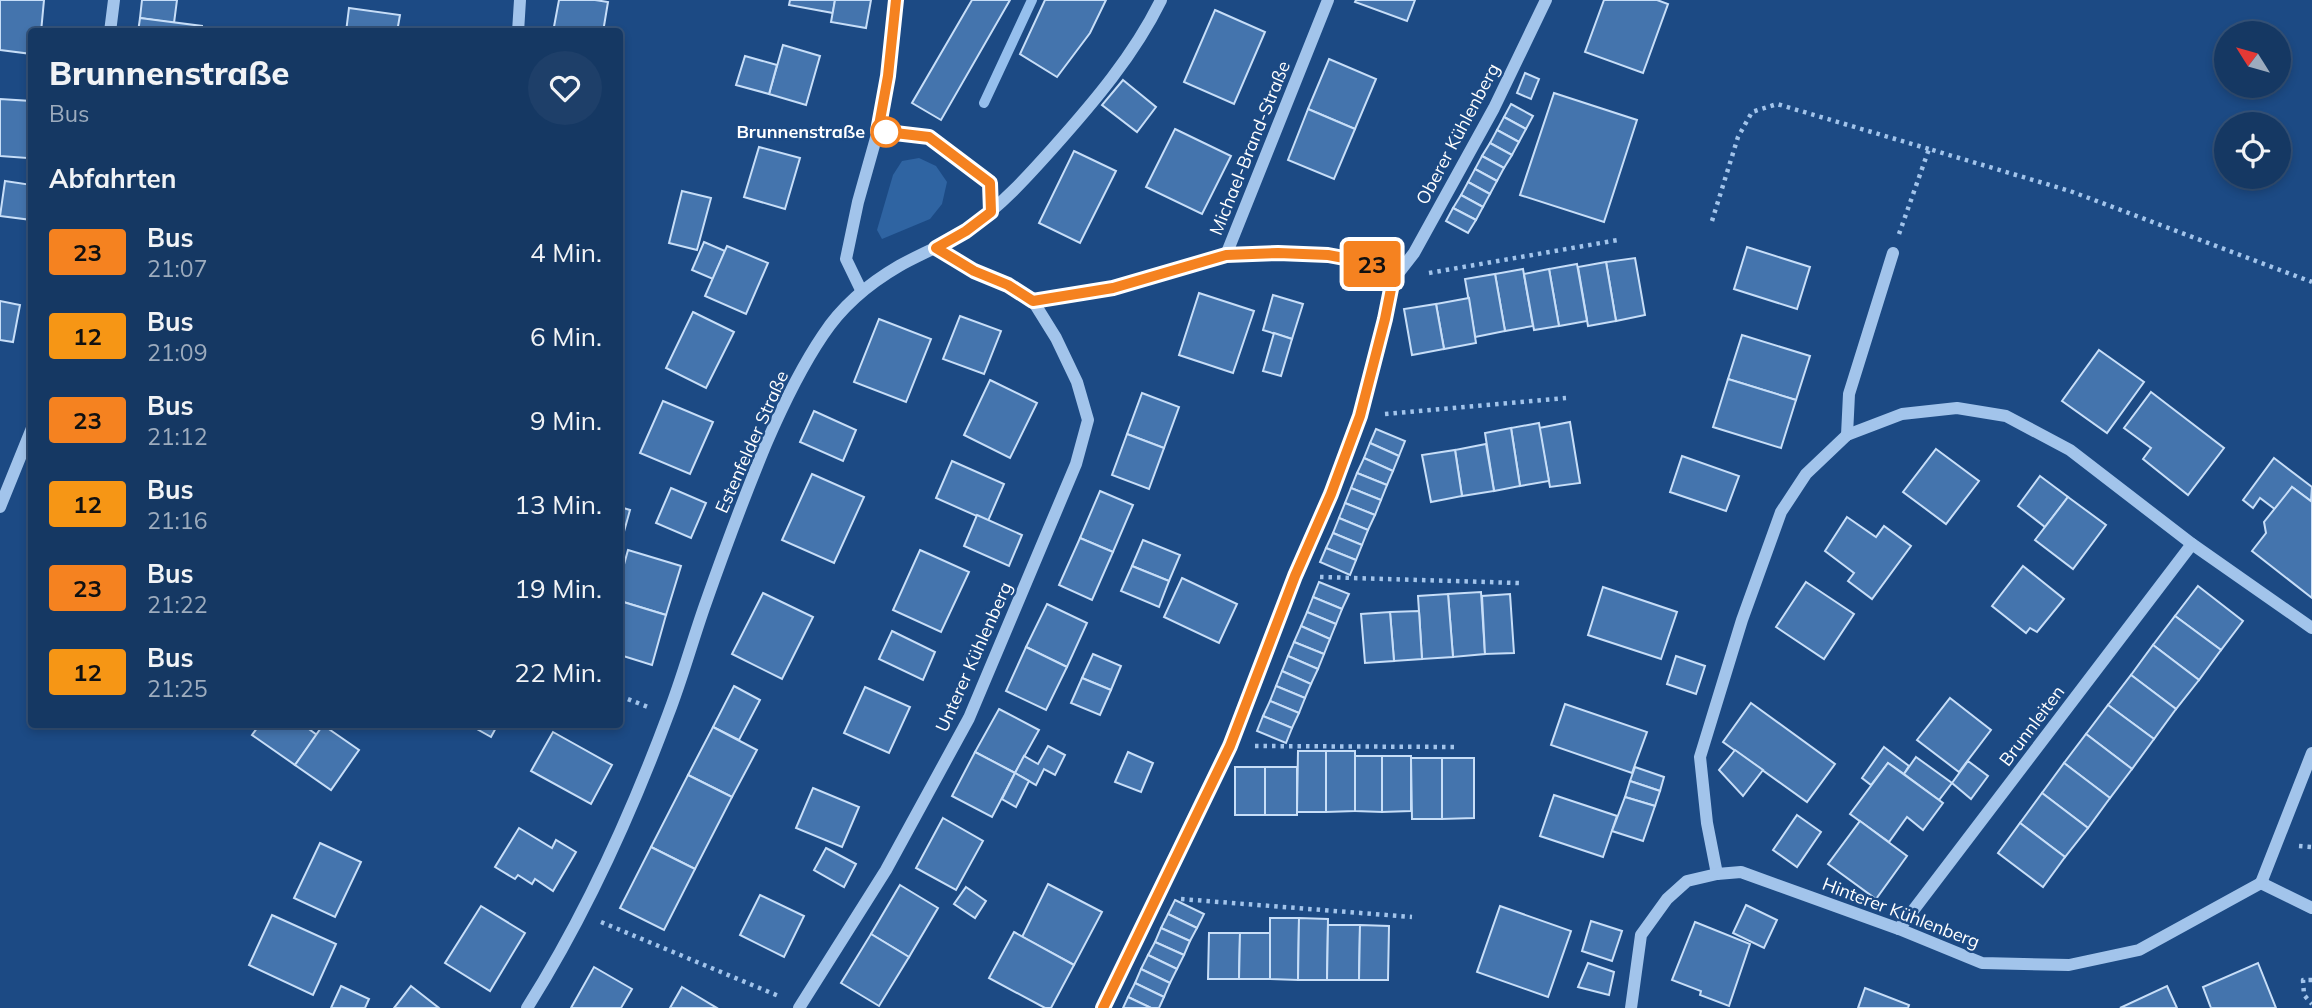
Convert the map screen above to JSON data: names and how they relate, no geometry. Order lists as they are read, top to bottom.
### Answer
{
  "streets": {
    "street": [
      "Oberer Kühlenberg",
      "Michael-Brand-Straße",
      "Estenfelder Straße",
      "Unterer Kühlenberg",
      "Brunnleiten",
      "Hinterer Kühlenberg"
    ]
  },
  "crossings": [
    ["Michael-Brand-Straße", "Unterer Kühlenberg"],
    ["Brunnleiten", "Hinterer Kühlenberg"]
  ],
  "places": ["Brunnenstraße"],
  "lines": ["bus line 23"],
  "north": "top left",
  "page": {
    "on_map": "23",
    "heading": [
      ["Brunnenstraße", "Bus"],
      "Abfahrten"
    ],
    "list": [
      {
        "mark": "23",
        "name": "Bus",
        "note": "21:07",
        "value": "4 Min."
      },
      {
        "mark": "12",
        "name": "Bus",
        "note": "21:09",
        "value": "6 Min."
      },
      {
        "mark": "23",
        "name": "Bus",
        "note": "21:12",
        "value": "9 Min."
      },
      {
        "mark": "12",
        "name": "Bus",
        "note": "21:16",
        "value": "13 Min."
      },
      {
        "mark": "23",
        "name": "Bus",
        "note": "21:22",
        "value": "19 Min."
      },
      {
        "mark": "12",
        "name": "Bus",
        "note": "21:25",
        "value": "22 Min."
      }
    ]
  }
}
